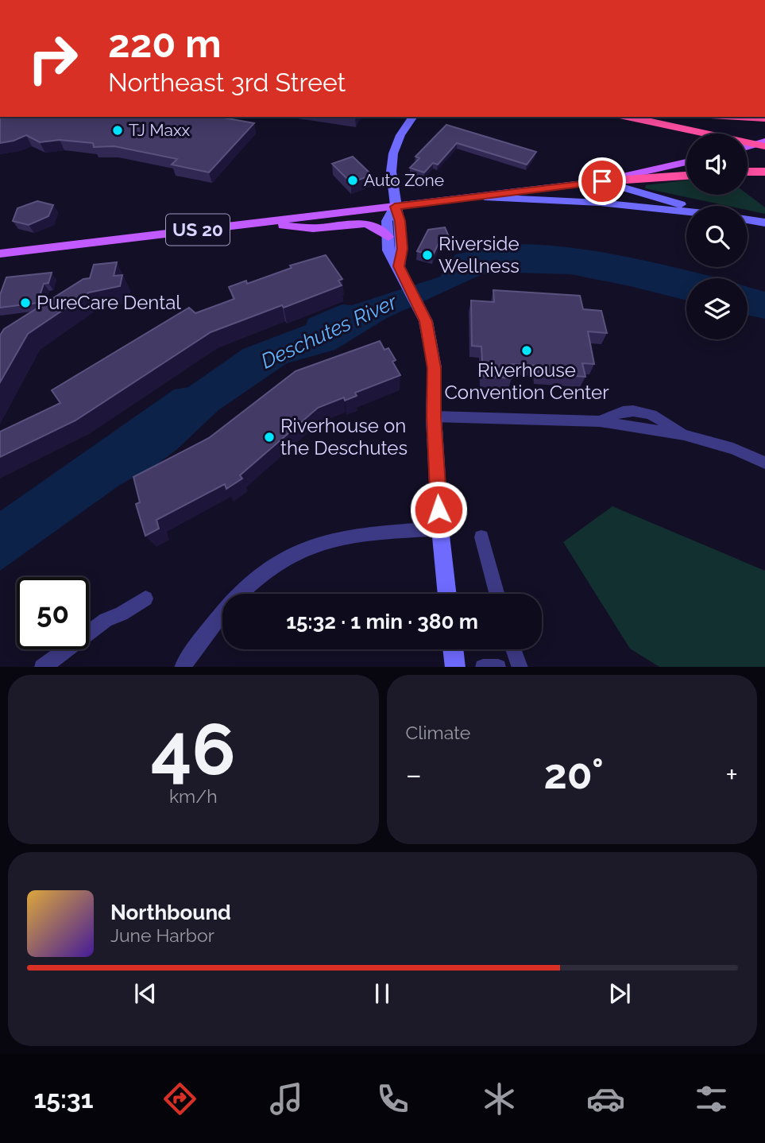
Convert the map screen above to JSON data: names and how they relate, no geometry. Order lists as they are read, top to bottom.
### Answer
{
  "streets": {
    "main road": ["US 20"]
  },
  "water": ["Deschutes River"],
  "places": [
    "TJ Maxx",
    "Auto Zone",
    "Riverside Wellness",
    "PureCare Dental",
    "Riverhouse Convention Center",
    "Riverhouse on the Deschutes"
  ],
  "page": {
    "turn": ["220 m", "Northeast 3rd Street"],
    "limit": "50",
    "trip": "15:32 · 1 min · 380 m",
    "tile": [
      ["46", "km/h"],
      "Climate"
    ],
    "heat": ["−", "20°", "+"],
    "song": ["Northbound", "June Harbor"],
    "tabs": "15:31"
  }
}
